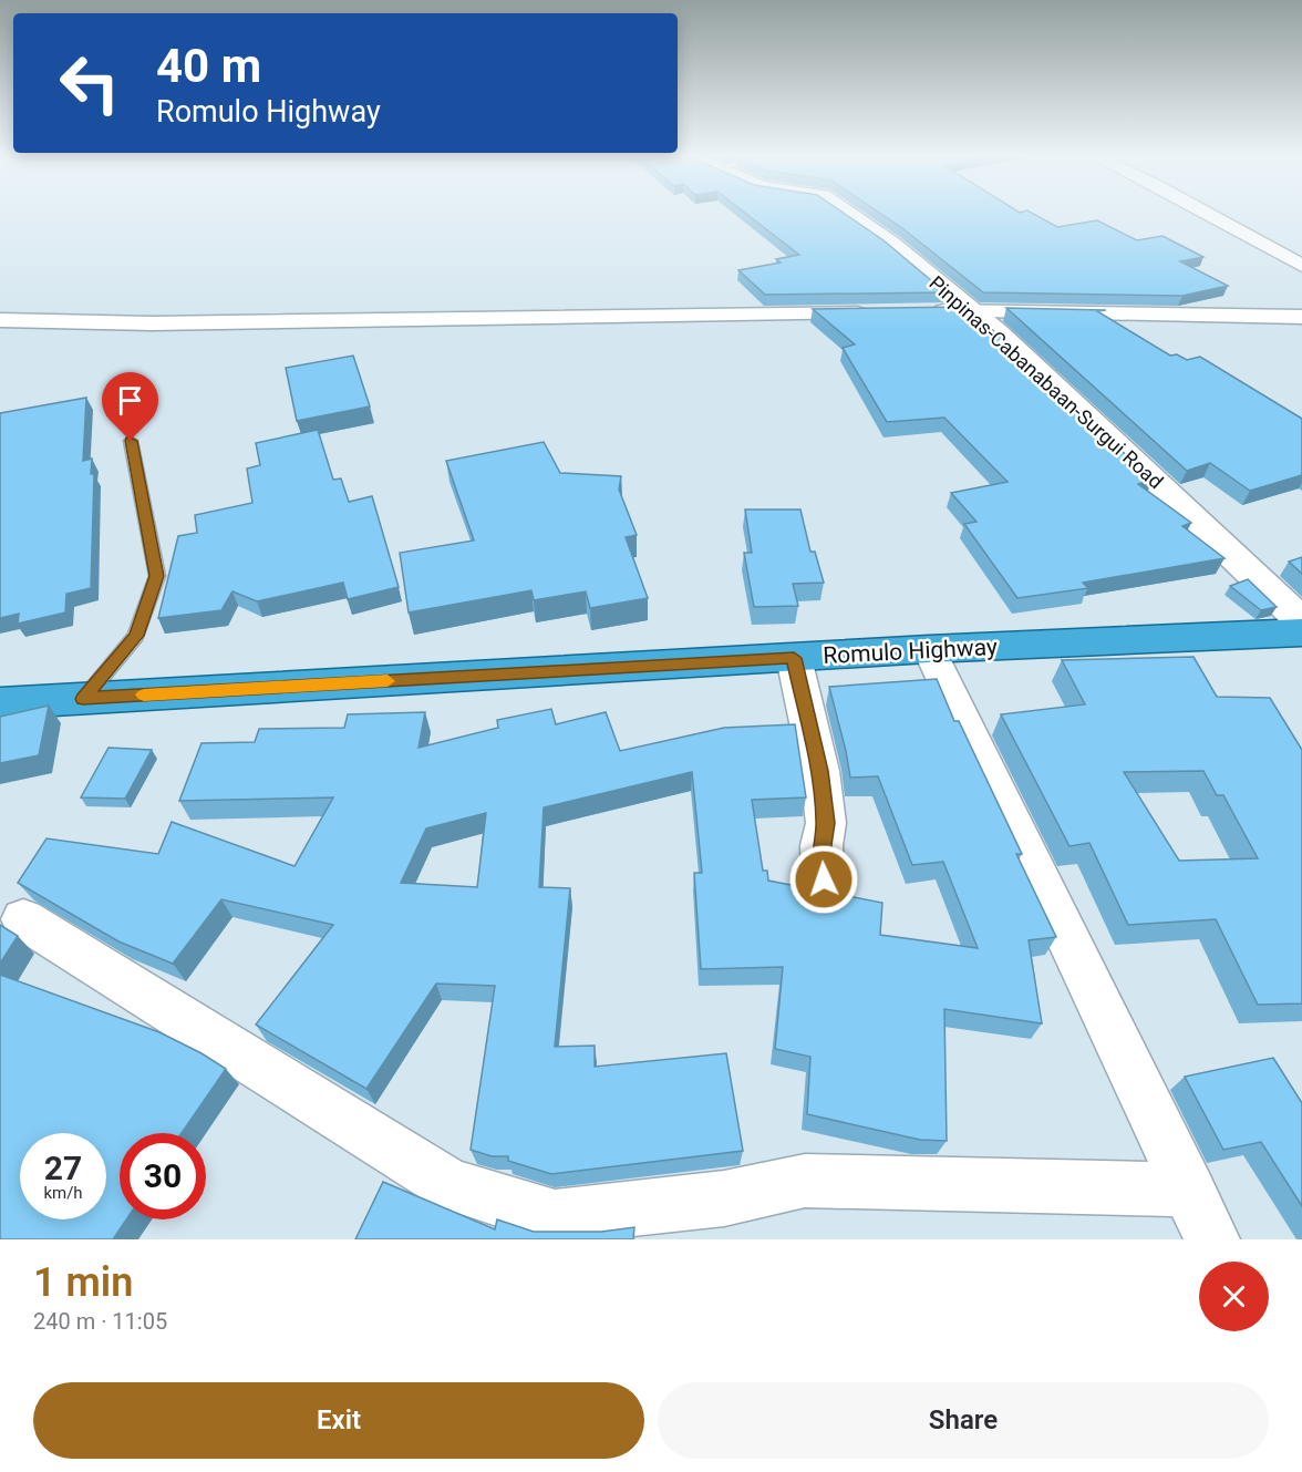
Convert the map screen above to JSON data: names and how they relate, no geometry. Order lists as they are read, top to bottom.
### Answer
{
  "streets": {
    "highway": ["Romulo Highway"],
    "street": ["Pinpinas-Cabanabaan-Surgui Road"]
  },
  "page": {
    "turn": ["40 m", "Romulo Highway"],
    "speed": "27 km/h",
    "limit": "30",
    "heading": ["1 min", "240 m · 11:05"],
    "buttons": ["Exit", "Share"]
  }
}
